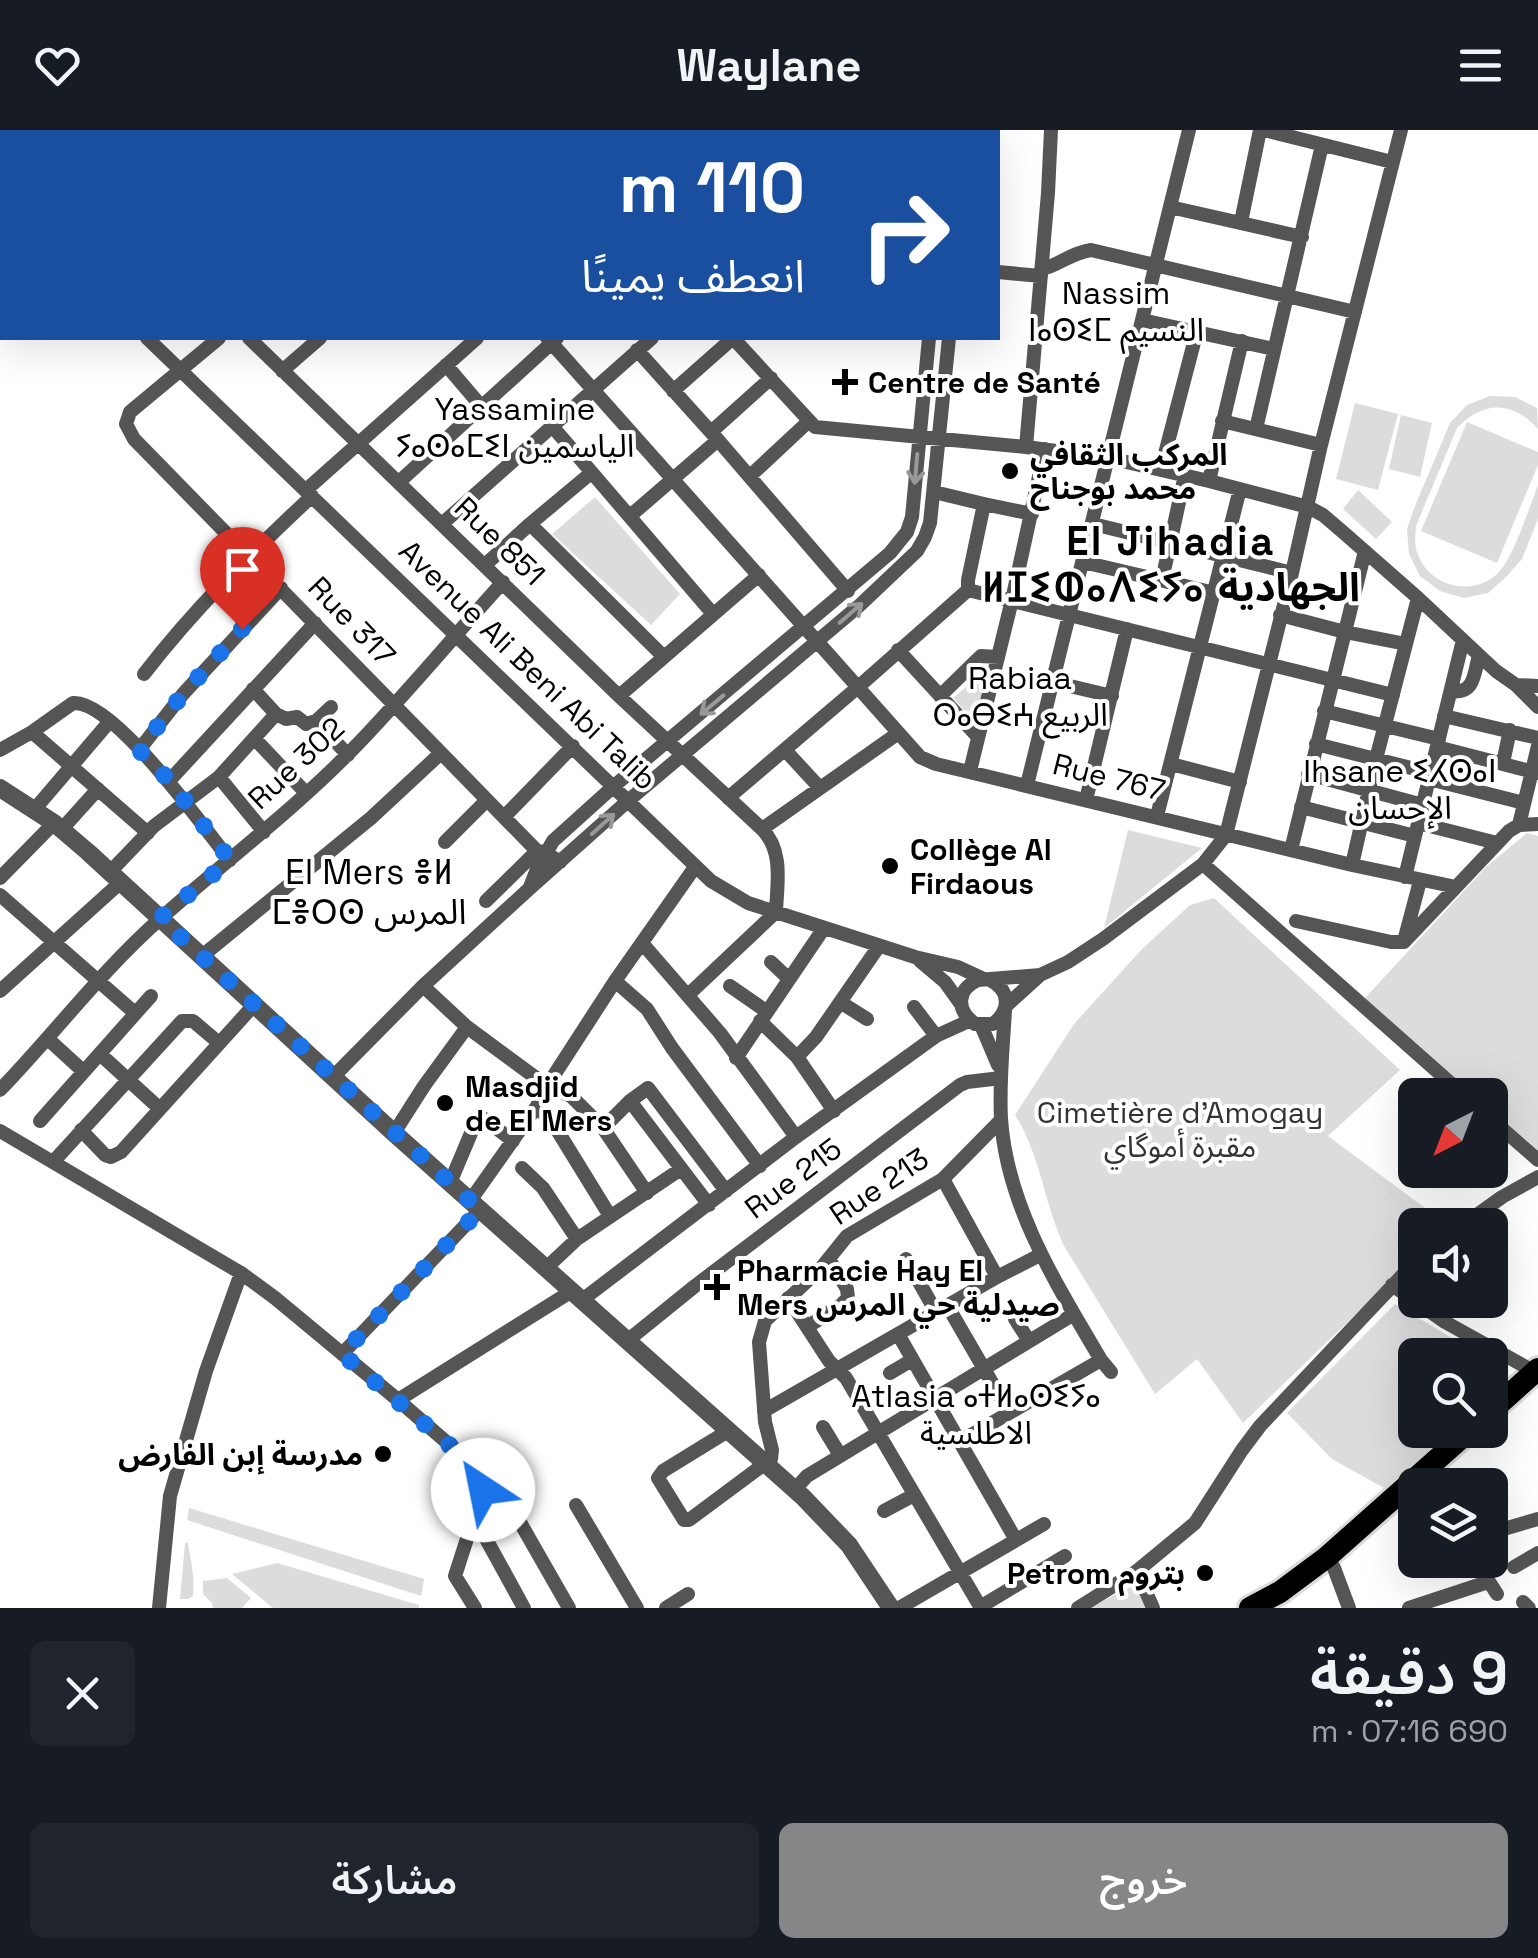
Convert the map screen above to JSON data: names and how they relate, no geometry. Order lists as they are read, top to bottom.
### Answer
{
  "streets": {
    "street": [
      "Rue 851",
      "Rue 317",
      "Avenue Ali Beni Abi Talib",
      "Rue 302",
      "Rue 767",
      "Rue 215",
      "Rue 213"
    ]
  },
  "crossings": [
    ["Rue 851", "Rue 302"],
    ["Rue 317", "Avenue Ali Beni Abi Talib"],
    ["Rue 317", "Rue 302"],
    ["Avenue Ali Beni Abi Talib", "Rue 302"]
  ],
  "districts": [
    "Nassim ⵏⴰⵙⵉⵎ النسيم",
    "Yassamine ⵢⴰⵙⴰⵎⵉⵏ الياسمين",
    "El Jihadia ⵍⵊⵉⵀⴰⴷⵉⵢⴰ الجهادية",
    "Rabiaa ⵔⴰⴱⵉⵄ الربيع",
    "Ihsane ⵉⵃⵙⴰⵏ الإحسان",
    "El Mers ⴻⵍ ⵎⴻⵔⵙ المرس",
    "Atlasia ⴰⵜⵍⴰⵙⵉⵢⴰ الاطلسية"
  ],
  "parks": ["Cimetière d'Amogay مقبرة أموگاي"],
  "places": {
    "health": ["Centre de Santé", "Pharmacie Hay El Mers صيدلية حي المرس"],
    "other": [
      "المركب الثقافي محمد بوجناح",
      "Collège Al Firdaous",
      "Masdjid de El Mers",
      "مدرسة إبن الفارض",
      "Petrom بتروم"
    ]
  },
  "north": "bottom left",
  "page": {
    "header": "Waylane",
    "turn": ["110 m", "انعطف يمينًا"],
    "heading": ["9 دقيقة", "690 m · 07:16"],
    "buttons": ["خروج", "مشاركة"]
  }
}
